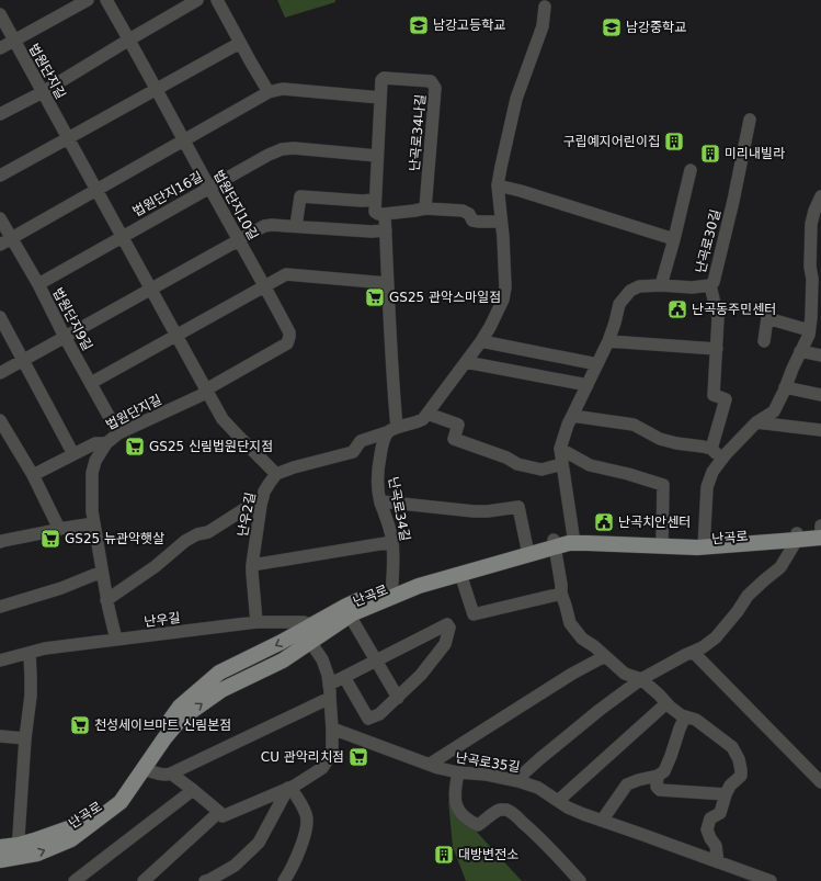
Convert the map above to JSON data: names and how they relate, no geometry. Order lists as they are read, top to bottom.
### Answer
{
  "streets": {
    "main road": ["난곡로"],
    "street": [
      "법원단지길",
      "난곡로34나길",
      "법원단지16길",
      "법원단지10길",
      "난곡로30길",
      "법원단지9길",
      "난곡로34길",
      "난우2길",
      "난우길",
      "난곡로35길"
    ]
  },
  "crossings": [
    ["법원단지길", "법원단지16길"],
    ["법원단지길", "법원단지10길"],
    ["법원단지길", "법원단지9길"],
    ["법원단지길", "난우길"],
    ["난곡로34나길", "법원단지16길"],
    ["법원단지16길", "법원단지10길"],
    ["난곡로30길", "난곡로"],
    ["난곡로34길", "난곡로"],
    ["난우2길", "난우길"],
    ["난곡로", "난우길"]
  ],
  "places": {
    "school or university": ["남강고등학교", "남강중학교"],
    "building": ["구립예지어린이집", "미리내빌라", "대방변전소"],
    "supermarket": [
      "GS25 관악스마일점",
      "GS25 신림법원단지점",
      "GS25 뉴관악햇살",
      "천성세이브마트 신림본점",
      "CU 관악리치점"
    ],
    "public building": ["난곡동주민센터", "난곡치안센터"]
  }
}
